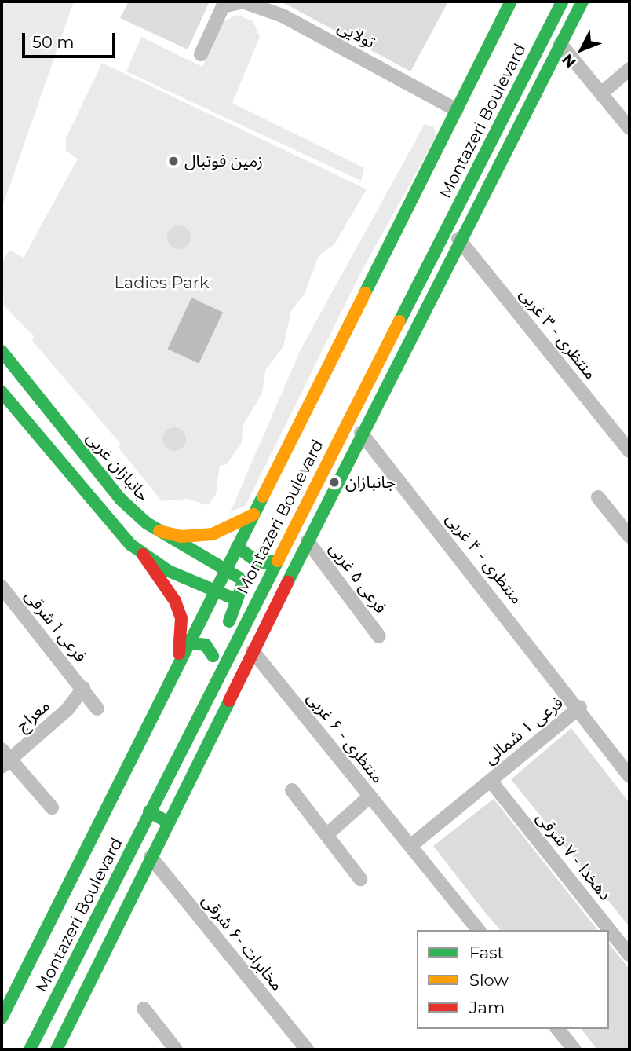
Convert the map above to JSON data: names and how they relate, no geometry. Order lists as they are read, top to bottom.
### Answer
{
  "streets": {
    "main road": ["Montazeri Boulevard", "جانبازان غربی"],
    "street": [
      "تولایی",
      "منتظری - ۳ غربی",
      "منتظری - ۴ غربی",
      "فرعی ۵ غربی",
      "فرعی 1 شرقی",
      "معراج",
      "فرعی ۱ شمالی",
      "منتظری - ۶ غربی",
      "دهخدا - ۷ شرقی",
      "مخابرات -۶ شرقی"
    ]
  },
  "crossings": [
    ["تولایی", "Montazeri Boulevard"],
    ["Montazeri Boulevard", "منتظری - ۳ غربی"],
    ["Montazeri Boulevard", "جانبازان غربی"],
    ["Montazeri Boulevard", "منتظری - ۴ غربی"],
    ["Montazeri Boulevard", "فرعی ۵ غربی"],
    ["Montazeri Boulevard", "منتظری - ۶ غربی"],
    ["Montazeri Boulevard", "مخابرات -۶ شرقی"],
    ["منتظری - ۴ غربی", "فرعی ۱ شمالی"],
    ["فرعی 1 شرقی", "معراج"],
    ["فرعی ۱ شمالی", "منتظری - ۶ غربی"],
    ["فرعی ۱ شمالی", "دهخدا - ۷ شرقی"]
  ],
  "parks": ["Ladies Park"],
  "places": ["زمین فوتبال", "جانبازان"],
  "legend": ["Fast", "Slow", "Jam"],
  "scale_bar": "50 m",
  "north": "bottom left"
}
